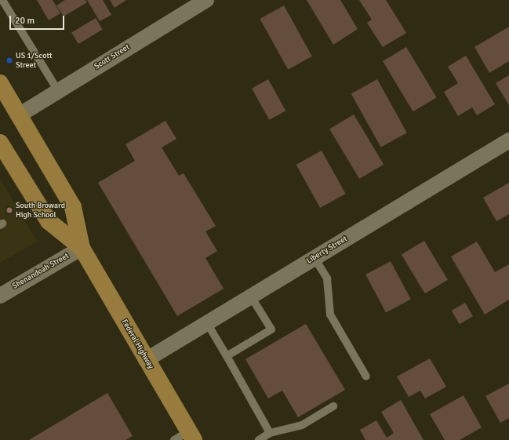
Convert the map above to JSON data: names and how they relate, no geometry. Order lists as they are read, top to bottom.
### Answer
{
  "streets": {
    "main road": ["Federal Highway"],
    "street": ["Scott Street", "Liberty Street", "Shenandoah Street"]
  },
  "crossings": [
    ["Scott Street", "Federal Highway"],
    ["Liberty Street", "Federal Highway"],
    ["Shenandoah Street", "Federal Highway"]
  ],
  "places": ["US 1/Scott Street", "South Broward High School"],
  "scale_bar": "20 m"
}
